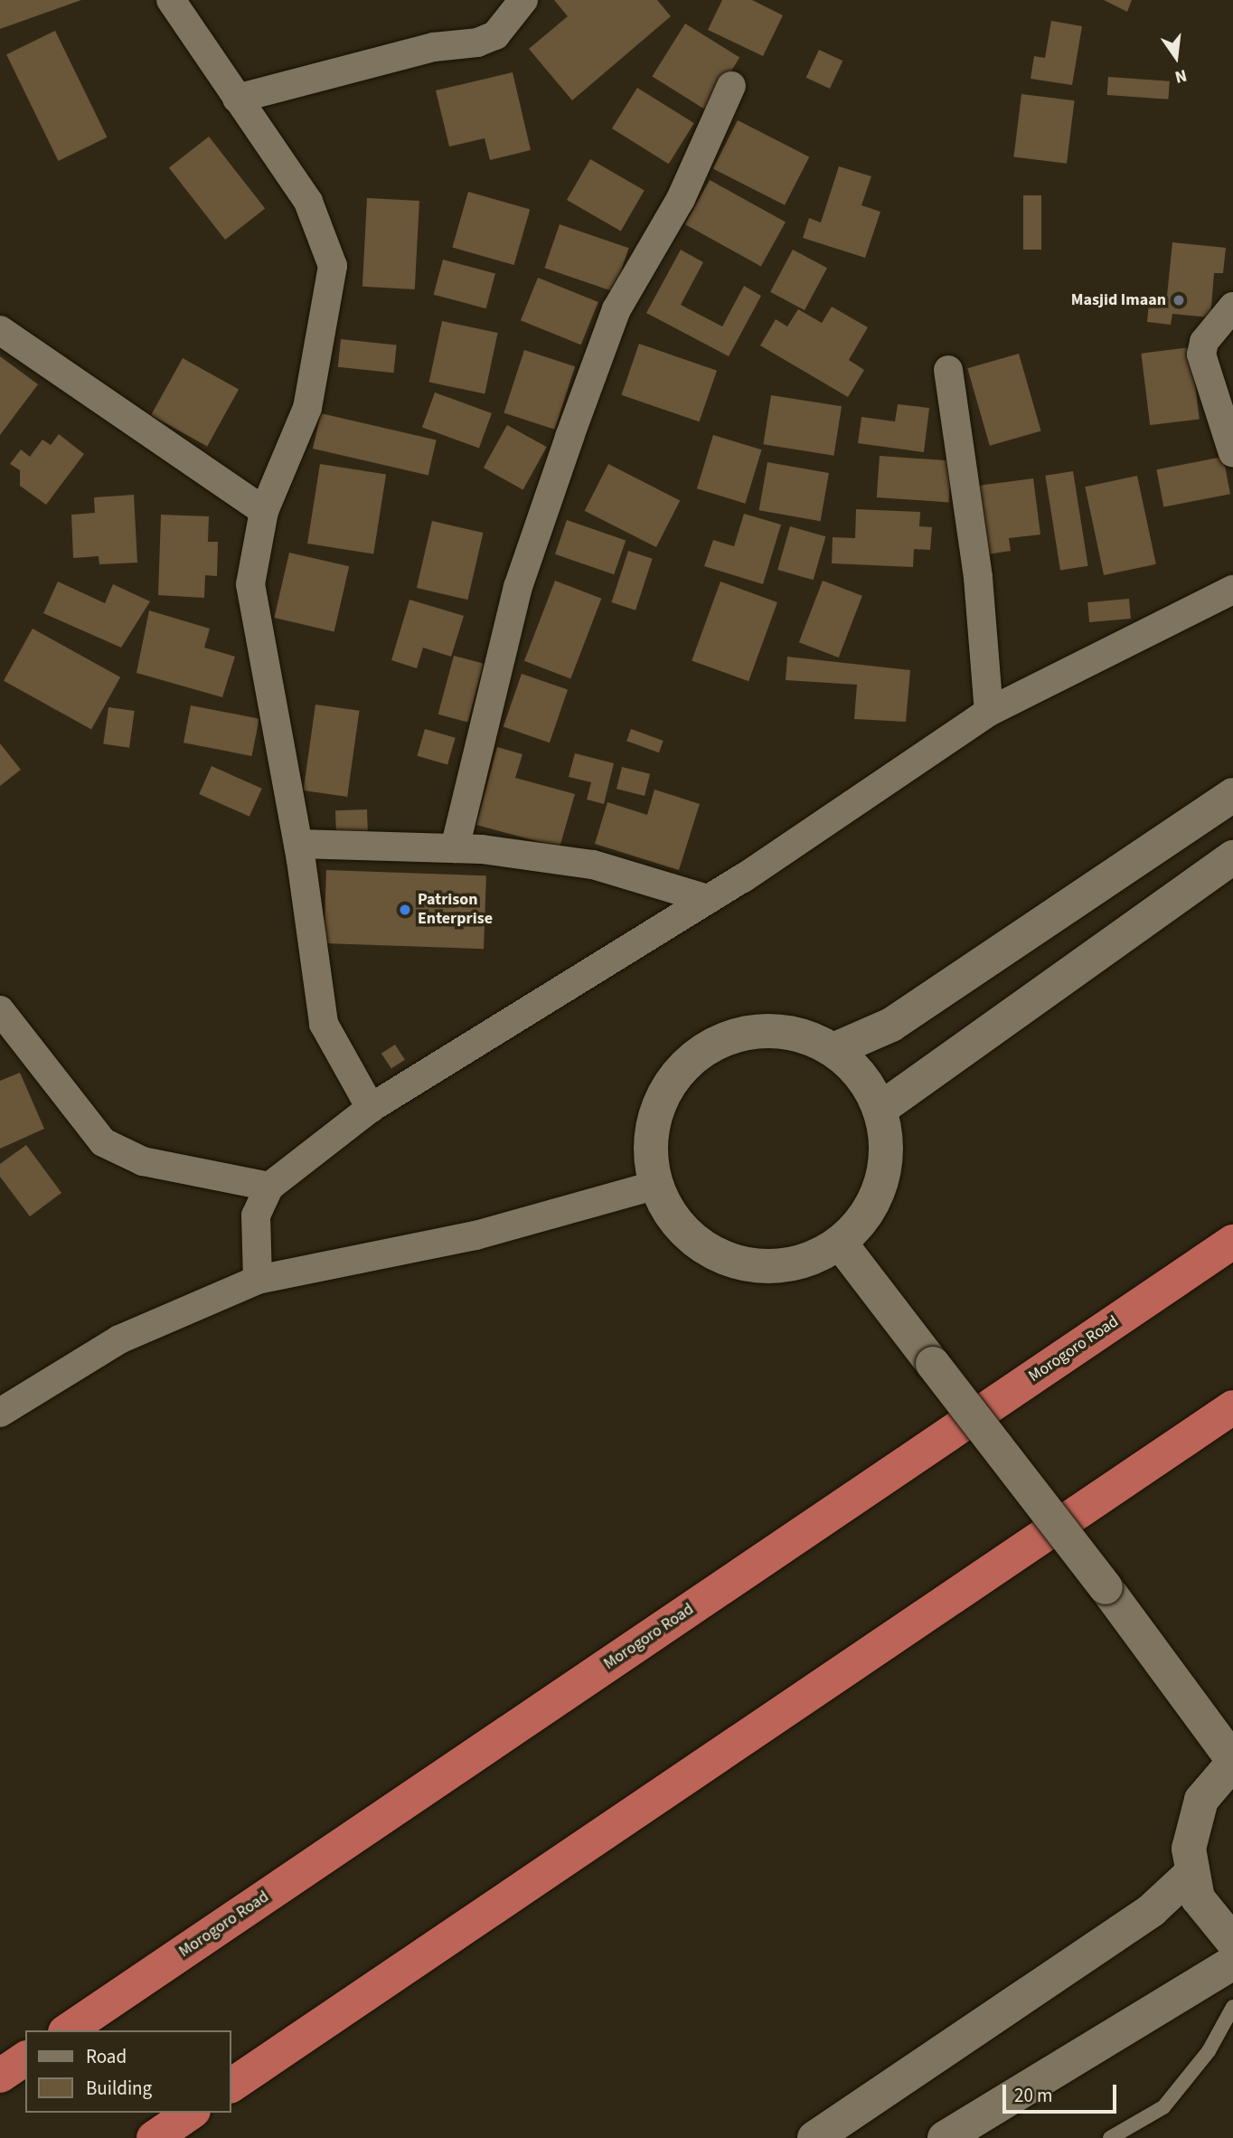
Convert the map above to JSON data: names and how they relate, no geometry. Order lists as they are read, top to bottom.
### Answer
{
  "streets": {
    "highway": ["Morogoro Road"]
  },
  "places": ["Masjid Imaan", "Patrison Enterprise"],
  "legend": ["Road", "Building"],
  "scale_bar": "20 m",
  "north": "bottom"
}
